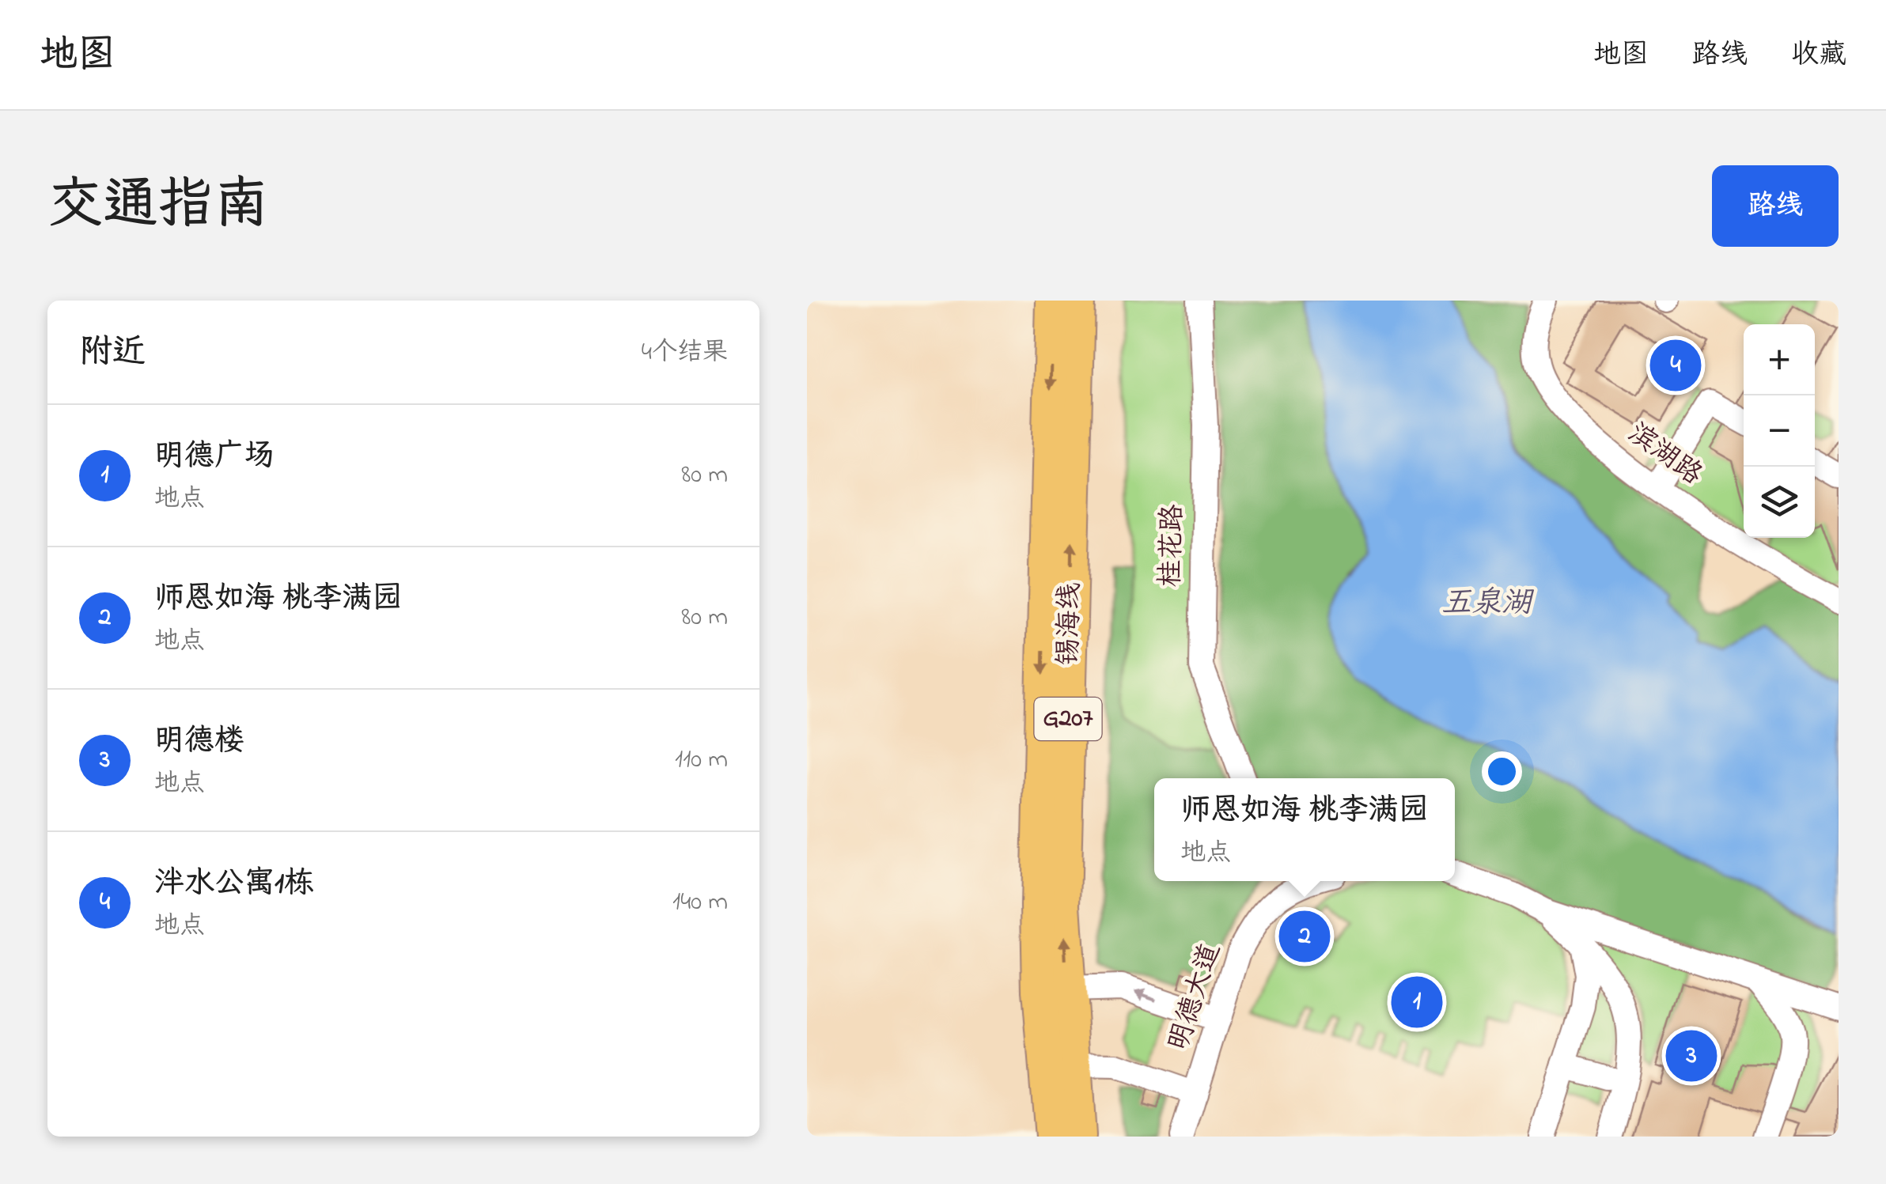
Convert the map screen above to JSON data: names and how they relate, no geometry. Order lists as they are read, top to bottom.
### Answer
{
  "streets": {
    "highway": ["锡海线", "G207"],
    "lane": ["滨湖路", "桂花路", "明德大道"]
  },
  "water": ["五泉湖"],
  "page": {
    "header": "地图",
    "nav": ["地图", "路线", "收藏"],
    "title": "交通指南",
    "buttons": "路线",
    "heading": ["附近", "4个结果"],
    "map_buttons": ["+", "−"],
    "pins": [
      "4",
      "2",
      "1",
      "3"
    ],
    "list": [
      {
        "mark": "1",
        "name": "明德广场",
        "note": "地点",
        "value": "80 m"
      },
      {
        "mark": "2",
        "name": "师恩如海 桃李满园",
        "note": "地点",
        "value": "80 m"
      },
      {
        "mark": "3",
        "name": "明德楼",
        "note": "地点",
        "value": "110 m"
      },
      {
        "mark": "4",
        "name": "泮水公寓1栋",
        "note": "地点",
        "value": "140 m"
      }
    ],
    "popup": ["师恩如海 桃李满园", "地点"]
  }
}
